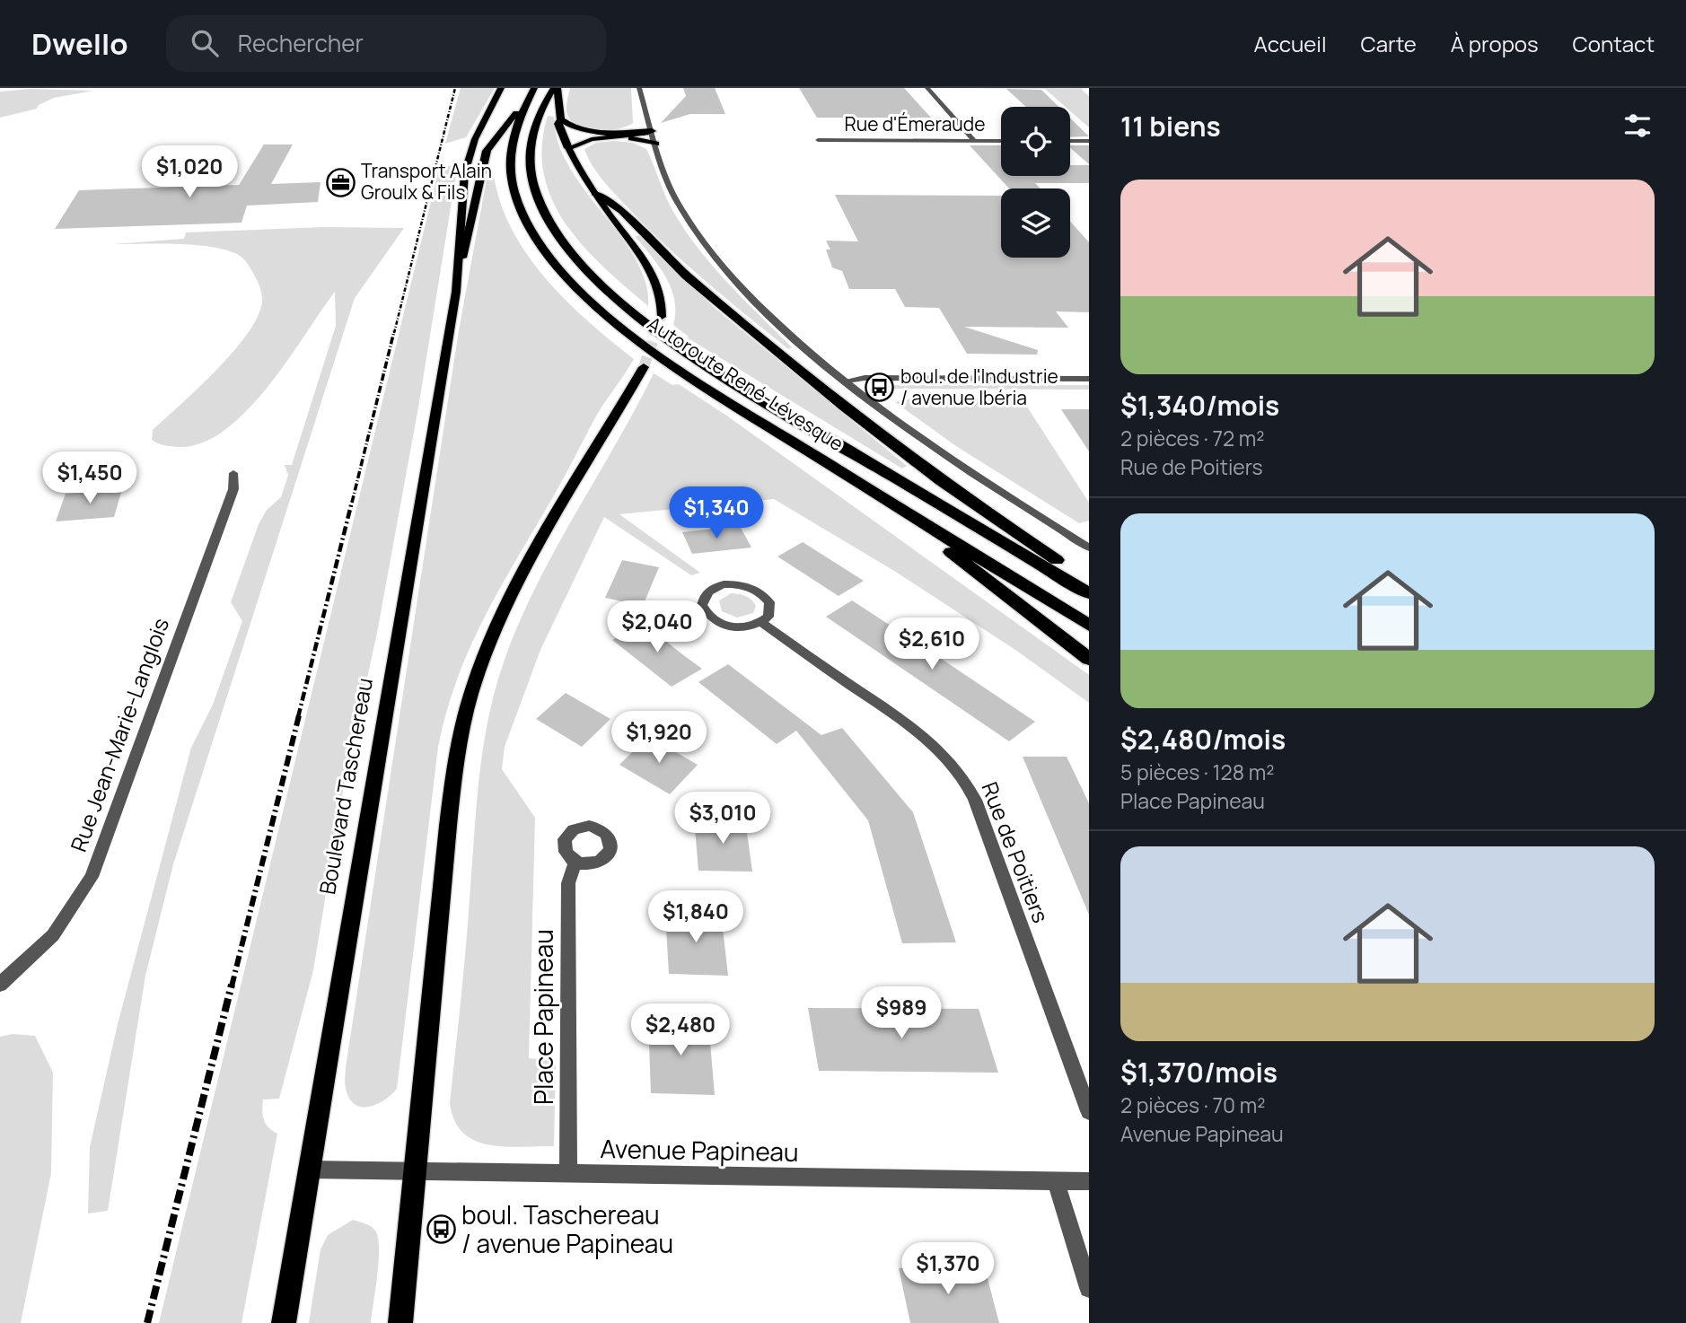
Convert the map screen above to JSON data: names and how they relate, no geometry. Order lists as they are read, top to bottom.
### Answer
{
  "streets": {
    "highway": ["Autoroute René-Lévesque"],
    "main road": ["Boulevard Taschereau"],
    "street": [
      "Rue d'Émeraude",
      "Rue Jean-Marie-Langlois",
      "Rue de Poitiers",
      "Place Papineau",
      "Avenue Papineau"
    ]
  },
  "crossings": [
    ["Boulevard Taschereau", "Avenue Papineau"],
    ["Place Papineau", "Avenue Papineau"]
  ],
  "places": {
    "office": ["Transport Alain Groulx & Fils"],
    "bus stop": ["boul. de l'Industrie / avenue Ibéria", "boul. Taschereau / avenue Papineau"]
  },
  "page": {
    "header": "Dwello",
    "search": "Rechercher",
    "nav": [
      "Accueil",
      "Carte",
      "À propos",
      "Contact"
    ],
    "heading": "11 biens",
    "price": [
      "$1,020",
      "$1,450",
      "$1,340",
      "$2,040",
      "$2,610",
      "$1,920",
      "$3,010",
      "$1,840",
      "$989",
      "$2,480",
      "$1,370"
    ],
    "list": [
      {
        "name": "$1,340/mois",
        "note": "2 pièces · 72 m² · Rue de Poitiers"
      },
      {
        "name": "$2,480/mois",
        "note": "5 pièces · 128 m² · Place Papineau"
      },
      {
        "name": "$1,370/mois",
        "note": "2 pièces · 70 m² · Avenue Papineau"
      }
    ]
  }
}
